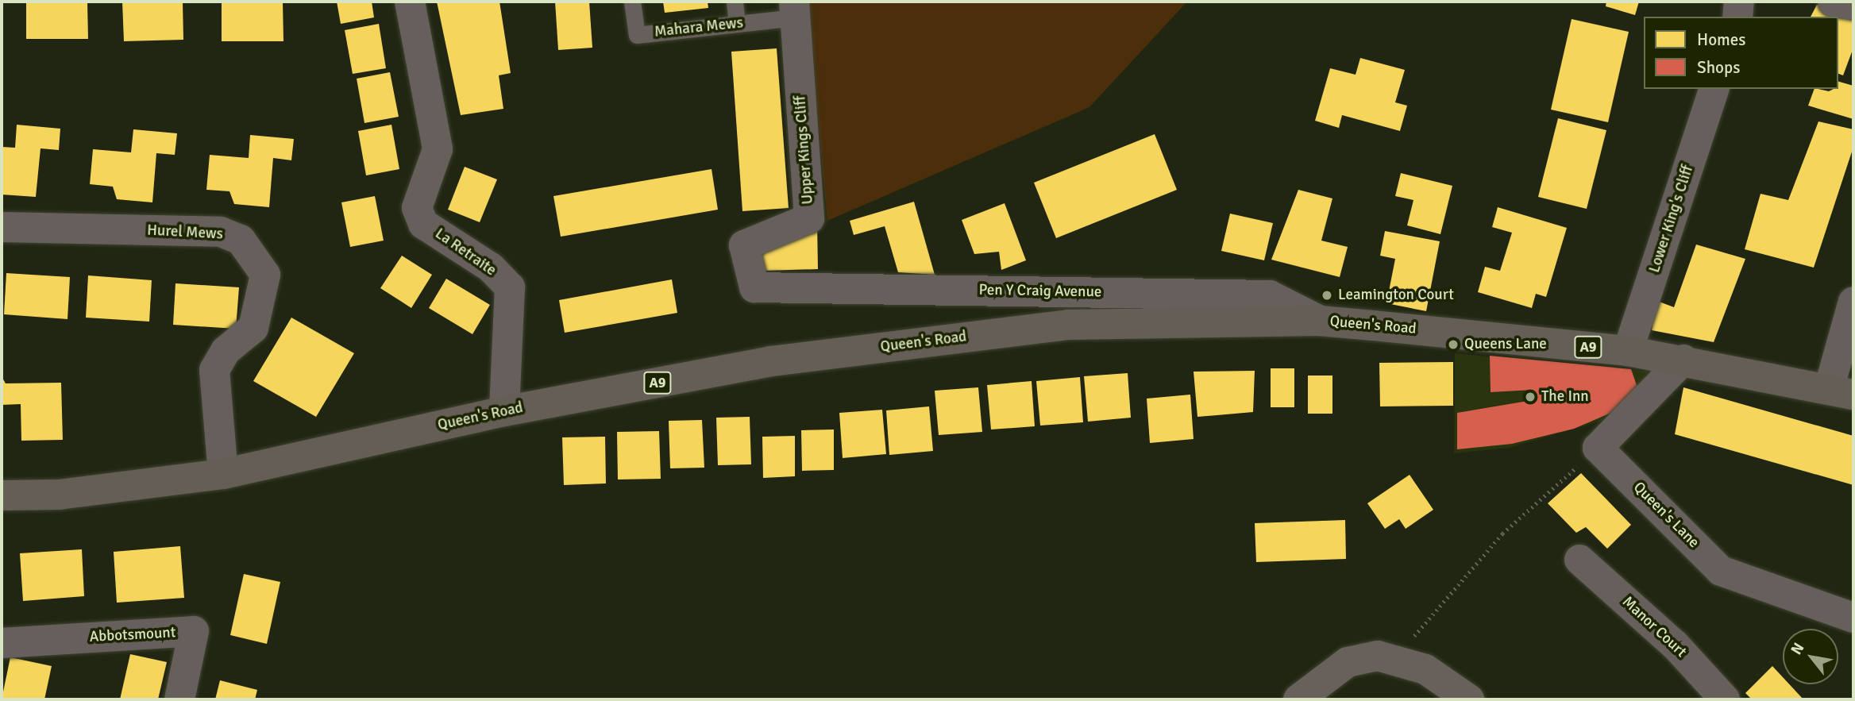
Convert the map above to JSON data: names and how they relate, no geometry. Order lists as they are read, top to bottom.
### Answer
{
  "streets": {
    "main road": ["Queen's Road", "A9"],
    "street": [
      "Upper Kings Cliff",
      "Lower King's Cliff",
      "Hurel Mews",
      "La Retraite",
      "Pen Y Craig Avenue",
      "Queen's Lane",
      "Manor Court",
      "Abbotsmount"
    ],
    "lane": ["Mahara Mews"]
  },
  "crossings": [
    ["Mahara Mews", "Upper Kings Cliff"],
    ["Upper Kings Cliff", "Pen Y Craig Avenue"],
    ["Lower King's Cliff", "Queen's Road"],
    ["Hurel Mews", "Queen's Road"],
    ["La Retraite", "Queen's Road"],
    ["Pen Y Craig Avenue", "Queen's Road"]
  ],
  "places": ["Leamington Court", "Queens Lane", "The Inn"],
  "legend": ["Homes", "Shops"],
  "north": "top left"
}
